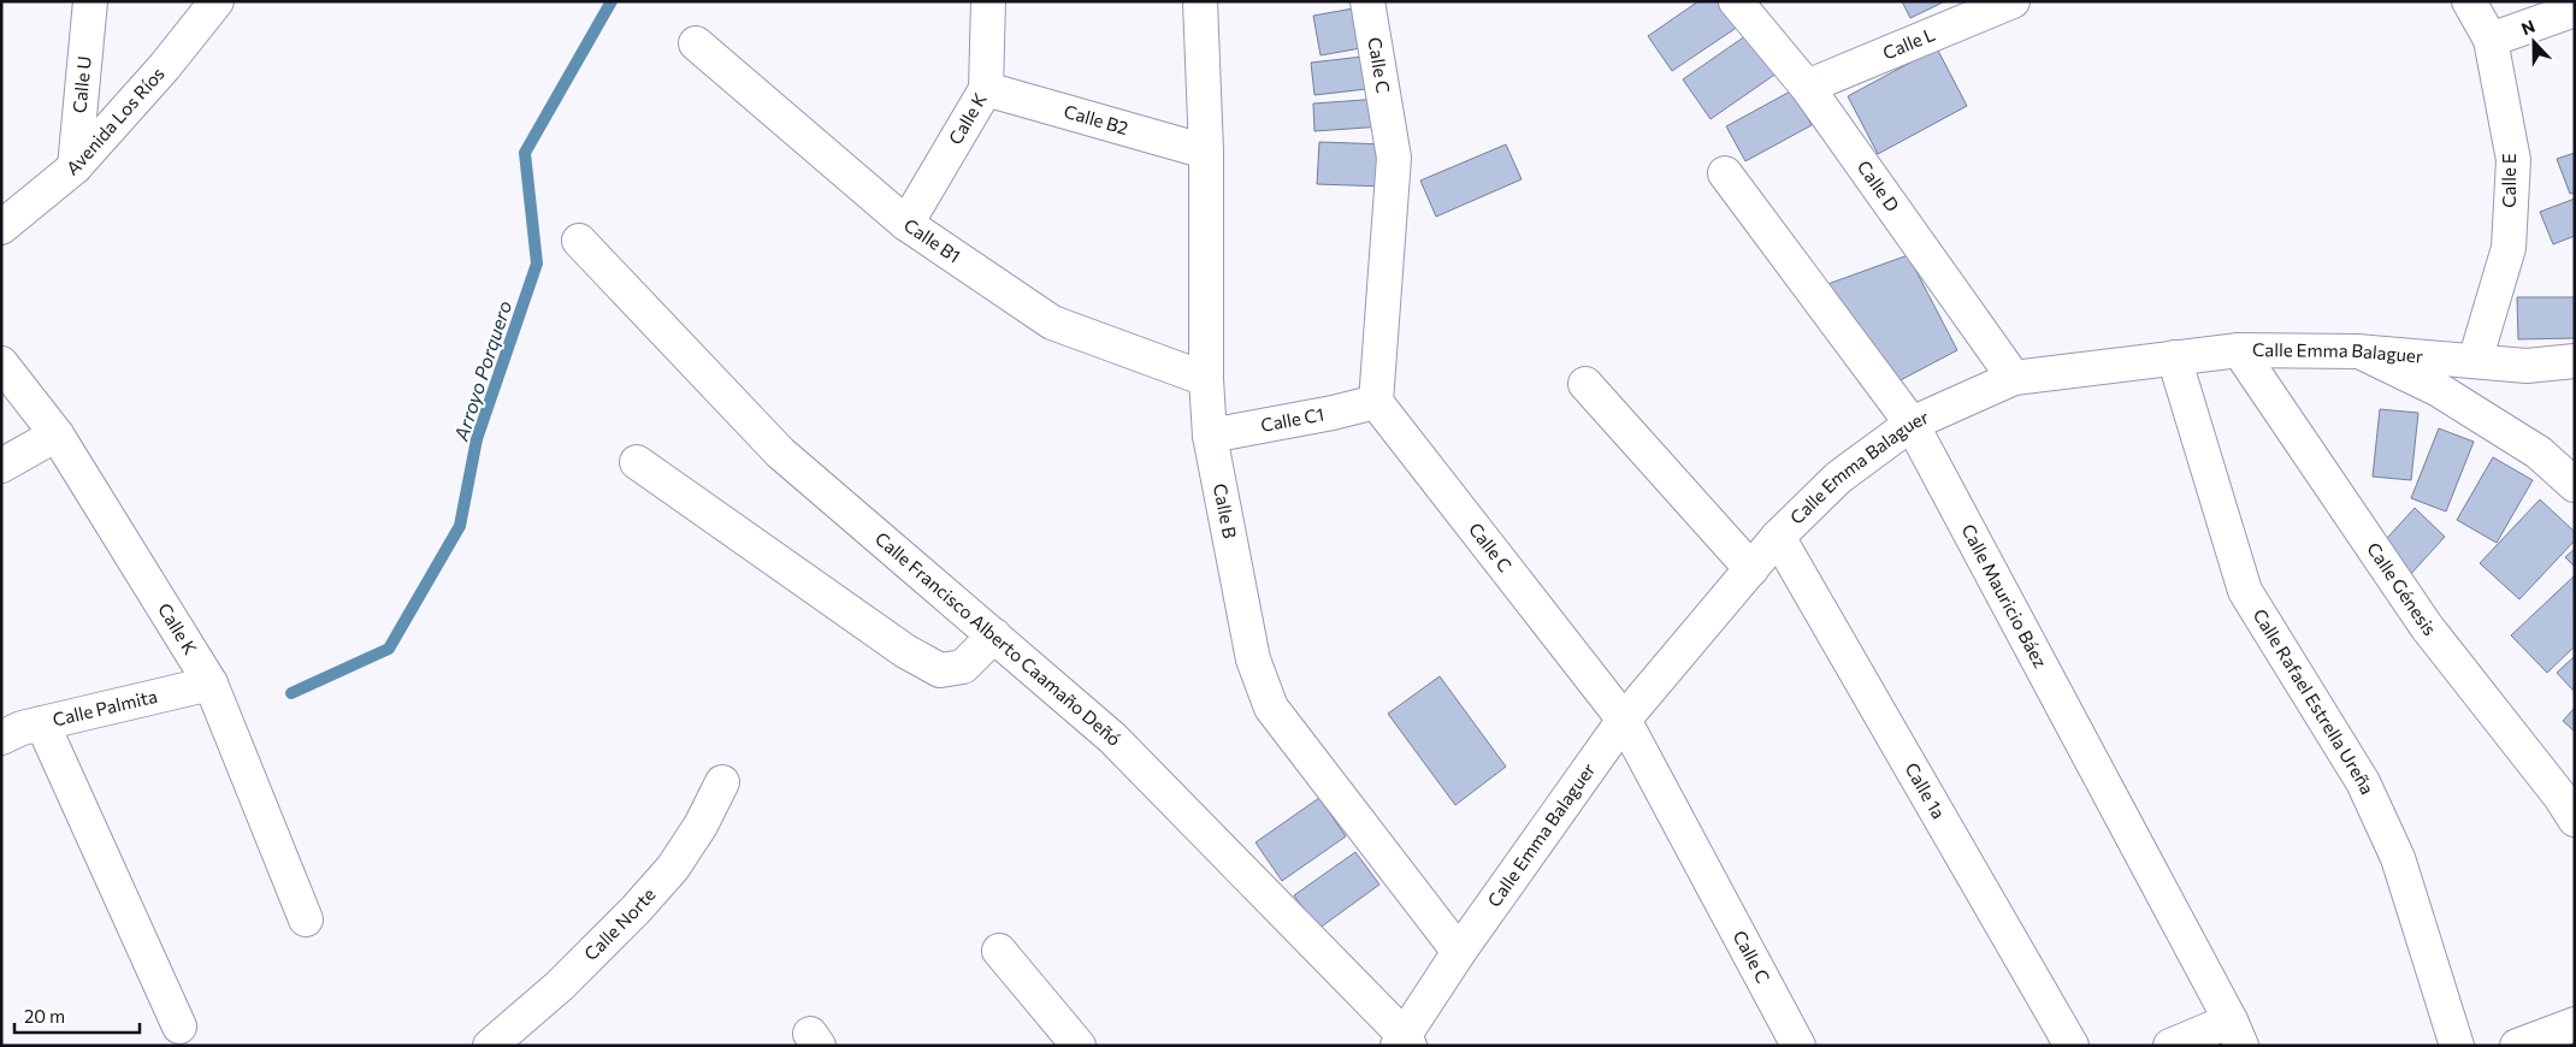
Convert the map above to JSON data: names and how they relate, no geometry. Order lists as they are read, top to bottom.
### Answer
{
  "streets": {
    "street": [
      "Calle L",
      "Calle C",
      "Calle U",
      "Calle K",
      "Avenida Los Ríos",
      "Calle B2",
      "Calle E",
      "Calle D",
      "Calle B1",
      "Calle Emma Balaguer",
      "Calle C1",
      "Calle B",
      "Calle Génesis",
      "Calle Mauricio Báez",
      "Calle Francisco Alberto Caamaño Deñó",
      "Calle Rafael Estrella Ureña",
      "Calle Palmita",
      "Calle 1a",
      "Calle Norte"
    ]
  },
  "crossings": [
    ["Calle L", "Calle D"],
    ["Calle C", "Calle Emma Balaguer"],
    ["Calle C", "Calle C1"],
    ["Calle U", "Avenida Los Ríos"],
    ["Calle K", "Calle B2"],
    ["Calle K", "Calle B1"],
    ["Calle K", "Calle Palmita"],
    ["Calle B2", "Calle B"],
    ["Calle E", "Calle Emma Balaguer"],
    ["Calle D", "Calle Emma Balaguer"],
    ["Calle B1", "Calle B"],
    ["Calle Emma Balaguer", "Calle B"],
    ["Calle Emma Balaguer", "Calle Génesis"],
    ["Calle Emma Balaguer", "Calle Mauricio Báez"],
    ["Calle Emma Balaguer", "Calle Francisco Alberto Caamaño Deñó"],
    ["Calle Emma Balaguer", "Calle Rafael Estrella Ureña"],
    ["Calle Emma Balaguer", "Calle 1a"],
    ["Calle C1", "Calle B"]
  ],
  "water": ["Arroyo Porquero"],
  "scale_bar": "20 m",
  "north": "top"
}
